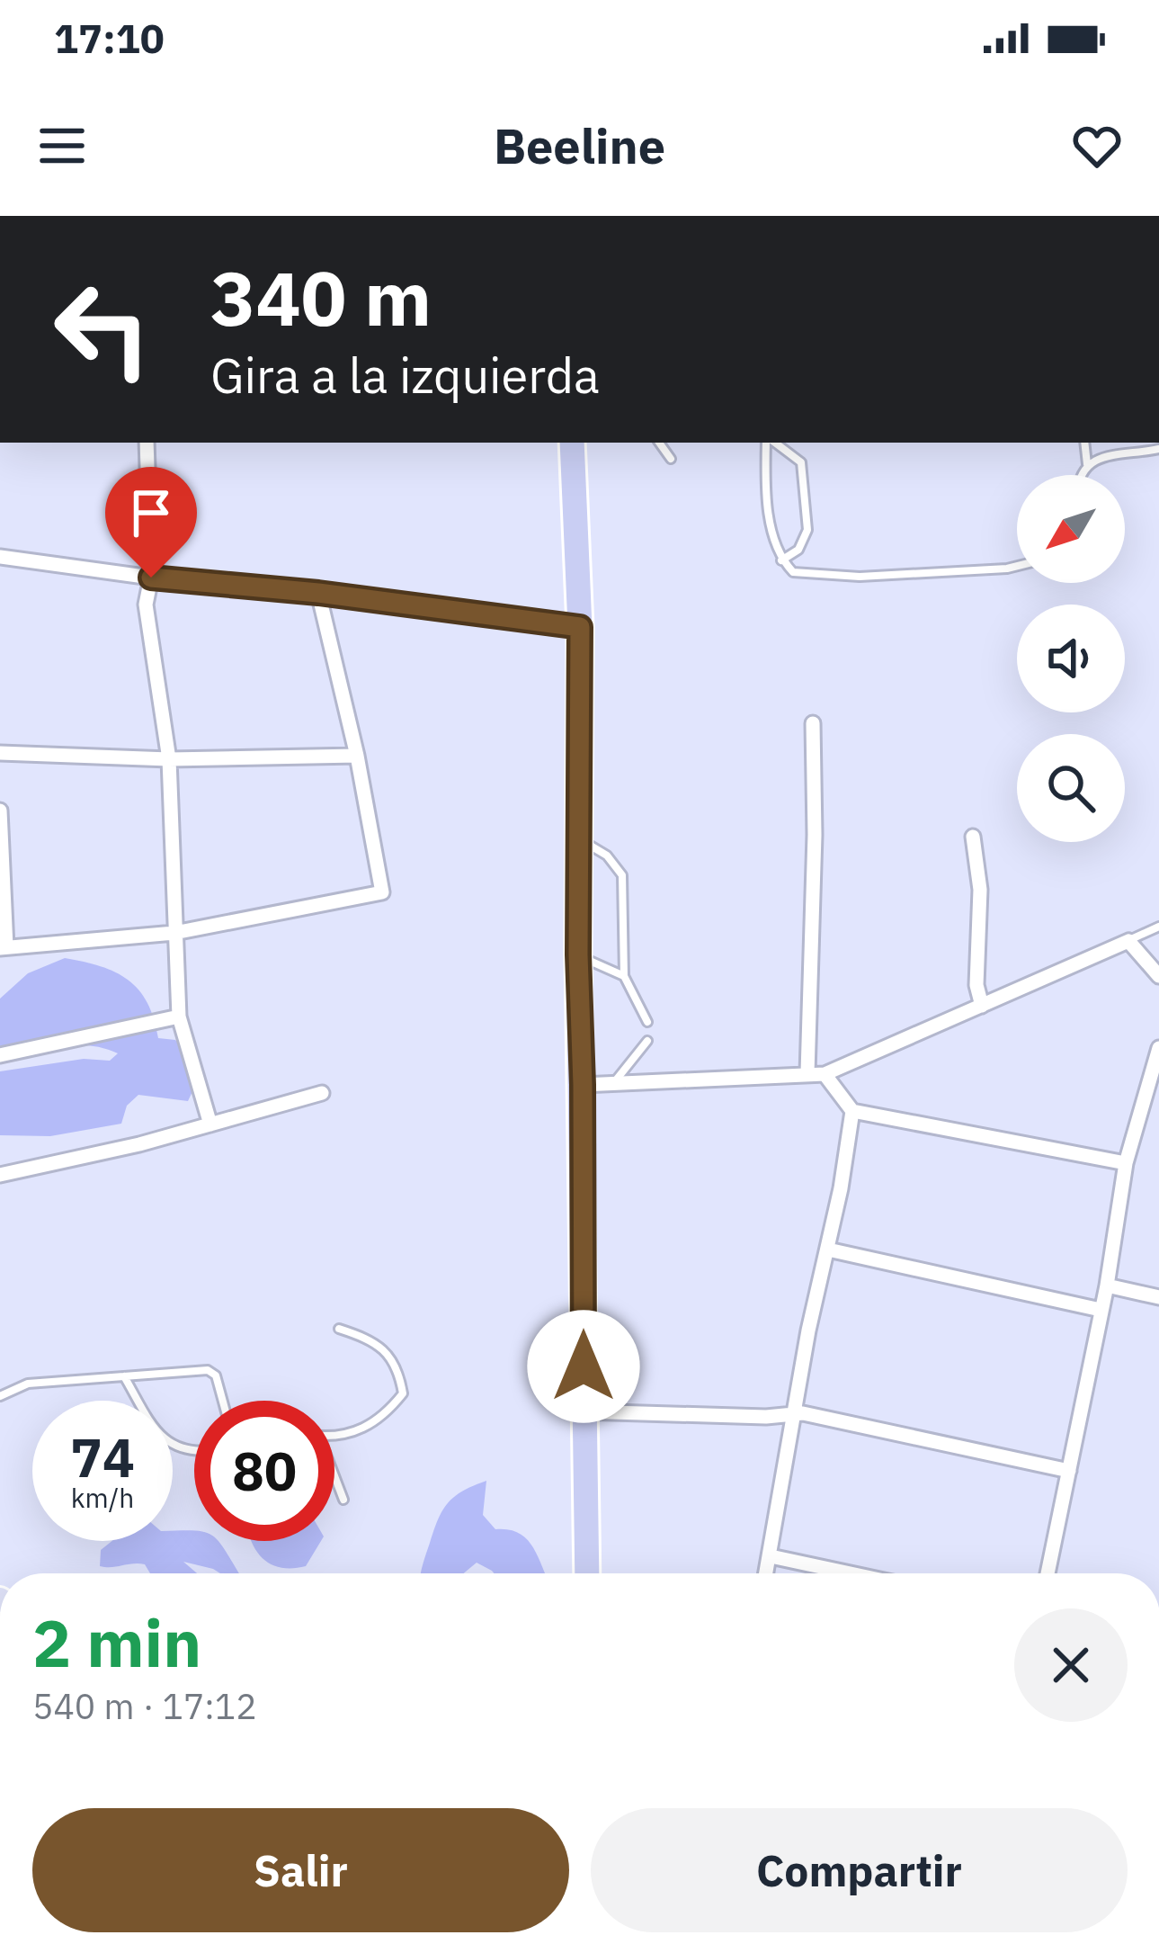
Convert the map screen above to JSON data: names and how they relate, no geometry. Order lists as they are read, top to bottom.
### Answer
{
  "north": "bottom left",
  "page": {
    "status": "17:10",
    "header": "Beeline",
    "turn": ["340 m", "Gira a la izquierda"],
    "speed": "74 km/h",
    "limit": "80",
    "heading": ["2 min", "540 m · 17:12"],
    "buttons": ["Salir", "Compartir"]
  }
}
